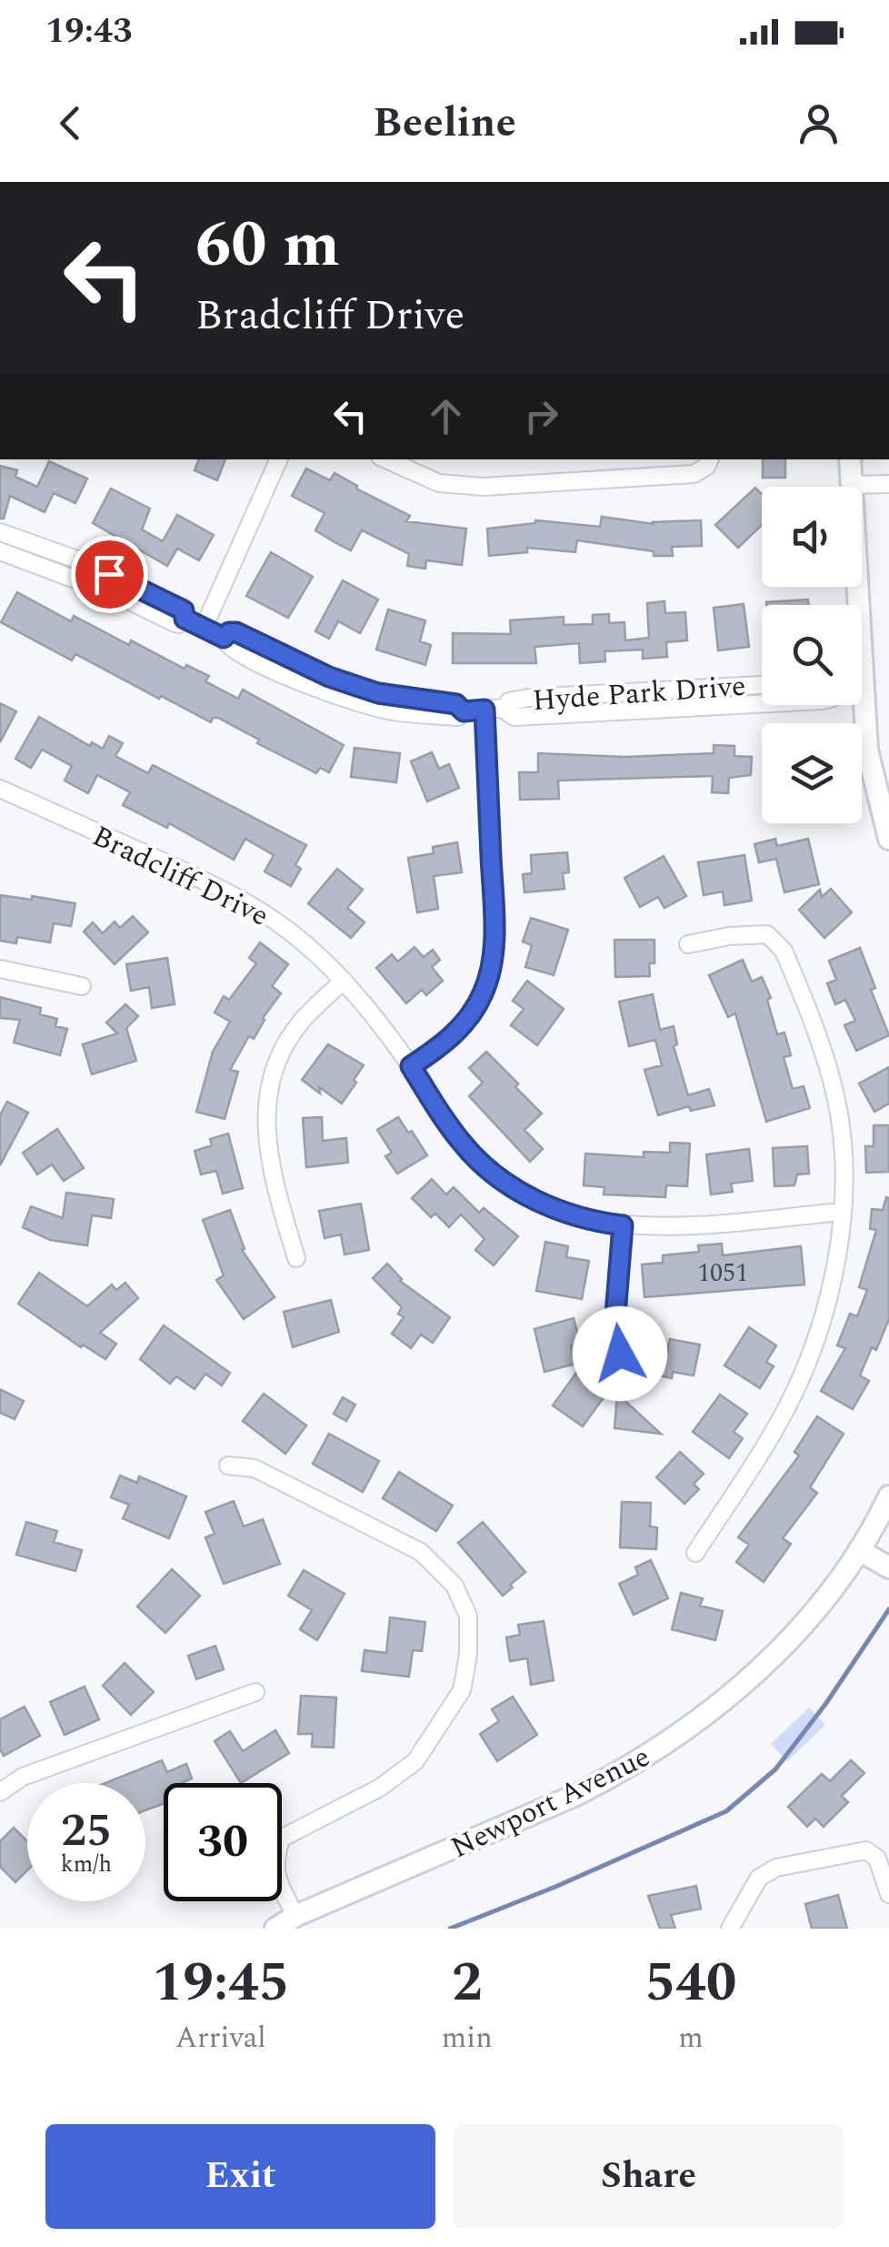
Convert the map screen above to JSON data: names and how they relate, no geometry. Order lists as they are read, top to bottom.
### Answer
{
  "streets": {
    "main road": ["Newport Avenue"],
    "street": ["Hyde Park Drive", "Bradcliff Drive"]
  },
  "house_numbers": ["1051"],
  "page": {
    "status": "19:43",
    "header": "Beeline",
    "turn": ["60 m", "Bradcliff Drive"],
    "speed": "25 km/h",
    "limit": "30",
    "eta": [
      "19:45",
      "Arrival",
      "2",
      "min",
      "540",
      "m"
    ],
    "buttons": ["Exit", "Share"]
  }
}
